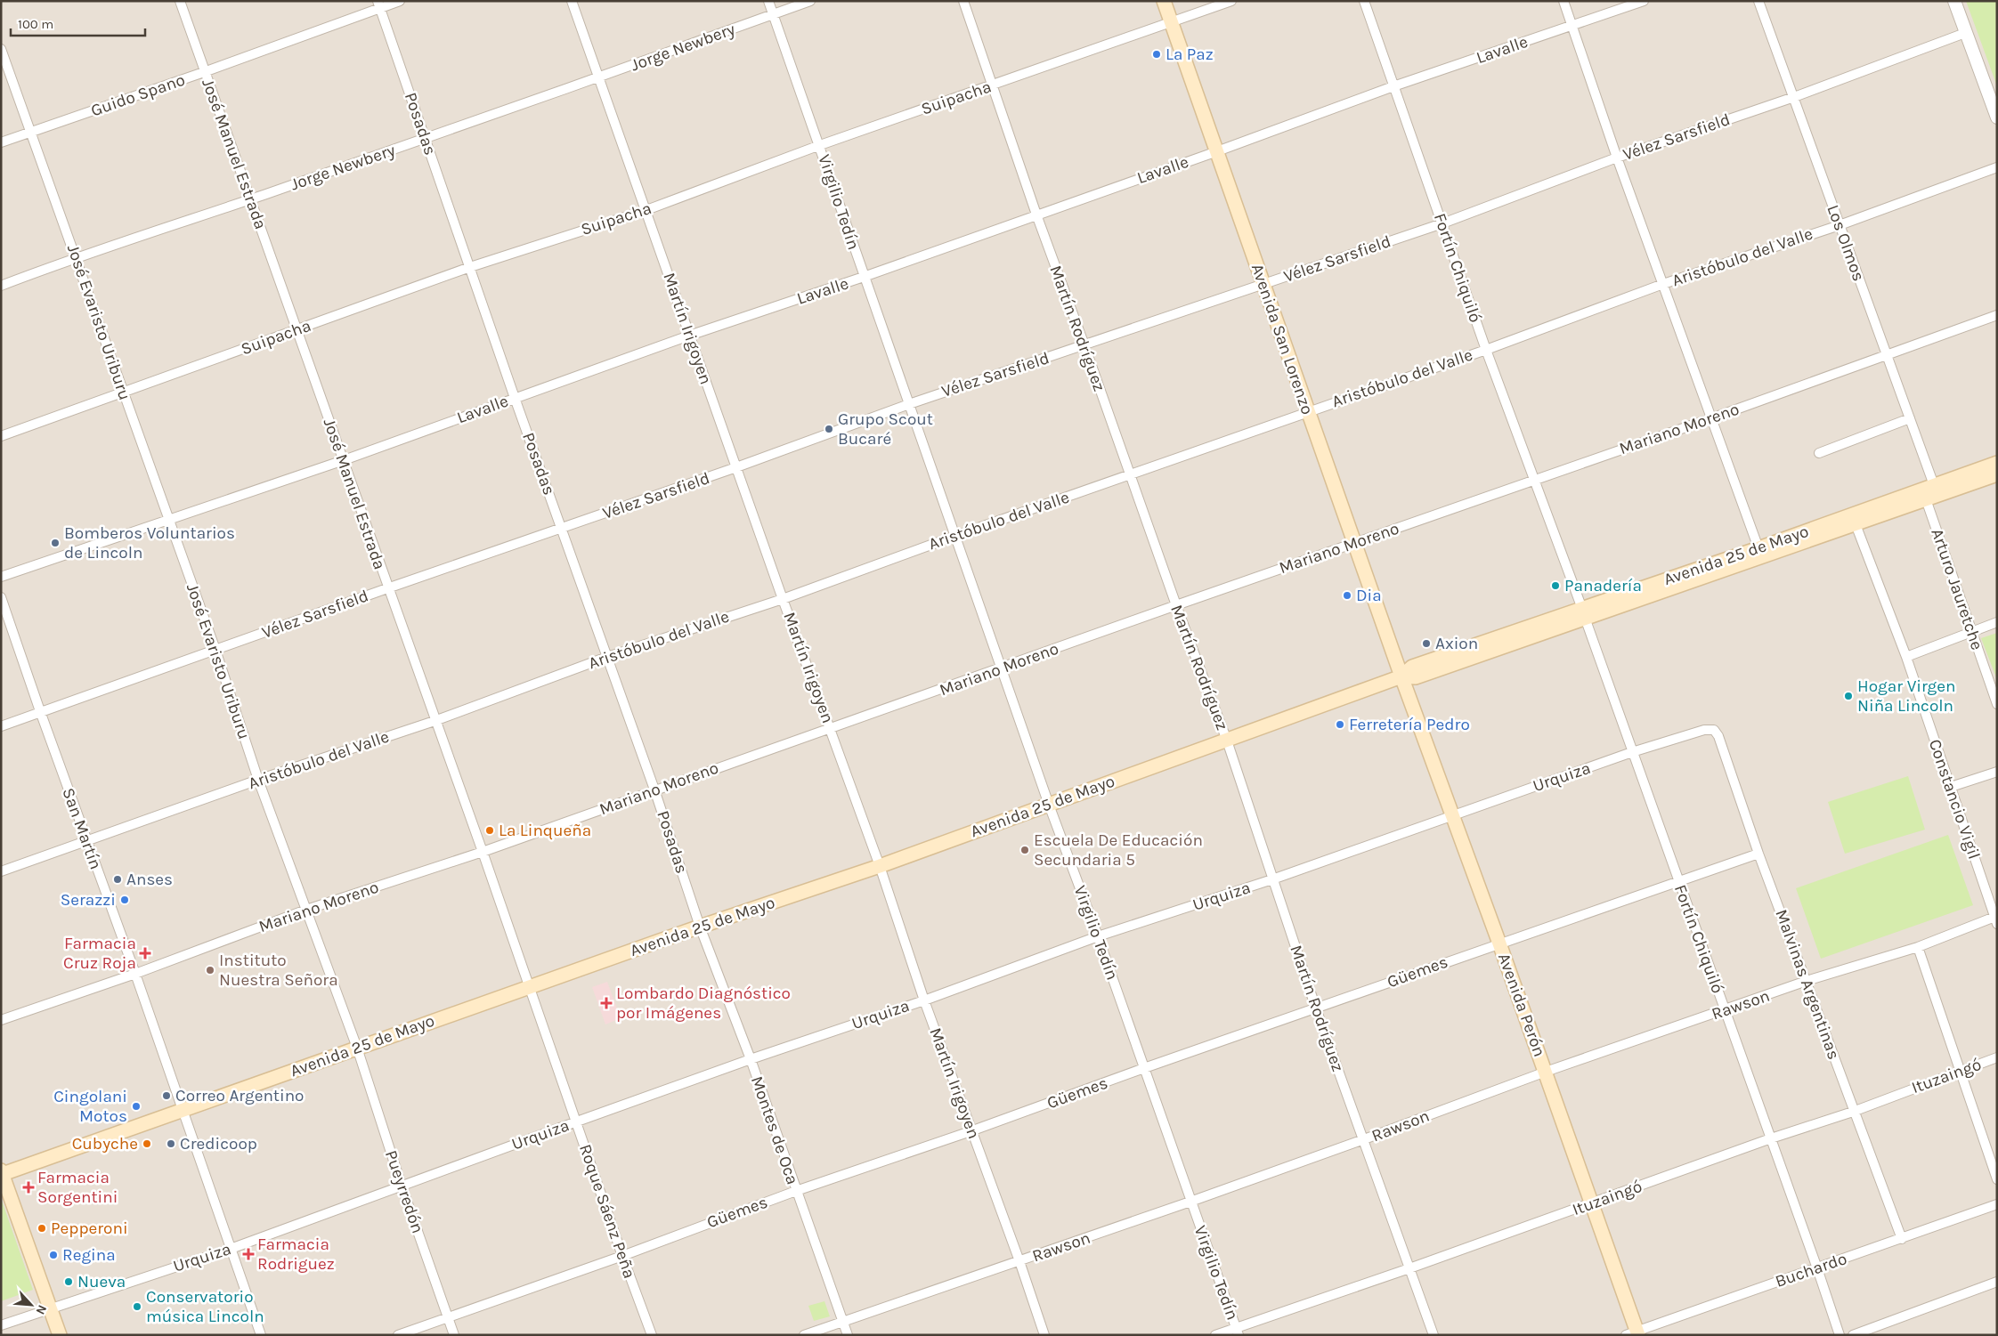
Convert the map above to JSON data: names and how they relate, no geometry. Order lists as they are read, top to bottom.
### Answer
{
  "streets": {
    "main road": ["Avenida San Lorenzo", "Avenida 25 de Mayo", "Avenida Perón"],
    "street": [
      "Jorge Newbery",
      "Lavalle",
      "Guido Spano",
      "Suipacha",
      "Posadas",
      "Vélez Sarsfield",
      "José Manuel Estrada",
      "Virgilio Tedín",
      "Los Olmos",
      "Aristóbulo del Valle",
      "Fortín Chiquiló",
      "José Evaristo Uriburu",
      "Martín Irigoyen",
      "Martín Rodríguez",
      "Mariano Moreno",
      "Arturo Jauretche",
      "Urquiza",
      "Constancio Vigil",
      "San Martín",
      "Güemes",
      "Malvinas Argentinas",
      "Rawson",
      "Ituzaingó",
      "Montes de Oca",
      "Pueyrredón",
      "Roque Sáenz Peña",
      "Buchardo"
    ]
  },
  "crossings": [
    ["Jorge Newbery", "Posadas"],
    ["Jorge Newbery", "José Manuel Estrada"],
    ["Jorge Newbery", "Virgilio Tedín"],
    ["Jorge Newbery", "José Evaristo Uriburu"],
    ["Jorge Newbery", "Martín Irigoyen"],
    ["Lavalle", "Posadas"],
    ["Lavalle", "José Manuel Estrada"],
    ["Lavalle", "Virgilio Tedín"],
    ["Lavalle", "Fortín Chiquiló"],
    ["Lavalle", "José Evaristo Uriburu"],
    ["Lavalle", "Martín Irigoyen"],
    ["Lavalle", "Martín Rodríguez"],
    ["Lavalle", "Avenida San Lorenzo"],
    ["Guido Spano", "Posadas"],
    ["Guido Spano", "José Manuel Estrada"],
    ["Guido Spano", "José Evaristo Uriburu"],
    ["Suipacha", "Posadas"],
    ["Suipacha", "José Manuel Estrada"],
    ["Suipacha", "Virgilio Tedín"],
    ["Suipacha", "José Evaristo Uriburu"],
    ["Suipacha", "Martín Irigoyen"],
    ["Suipacha", "Martín Rodríguez"],
    ["Suipacha", "Avenida San Lorenzo"],
    ["Posadas", "Vélez Sarsfield"],
    ["Posadas", "Aristóbulo del Valle"],
    ["Posadas", "Mariano Moreno"],
    ["Posadas", "Avenida 25 de Mayo"],
    ["Posadas", "Montes de Oca"],
    ["Vélez Sarsfield", "José Manuel Estrada"],
    ["Vélez Sarsfield", "Virgilio Tedín"],
    ["Vélez Sarsfield", "Los Olmos"],
    ["Vélez Sarsfield", "Fortín Chiquiló"],
    ["Vélez Sarsfield", "José Evaristo Uriburu"],
    ["Vélez Sarsfield", "Martín Irigoyen"],
    ["Vélez Sarsfield", "Martín Rodríguez"],
    ["Vélez Sarsfield", "Avenida San Lorenzo"],
    ["Vélez Sarsfield", "San Martín"],
    ["José Manuel Estrada", "Aristóbulo del Valle"],
    ["José Manuel Estrada", "Mariano Moreno"],
    ["José Manuel Estrada", "Avenida 25 de Mayo"],
    ["José Manuel Estrada", "Roque Sáenz Peña"],
    ["Virgilio Tedín", "Aristóbulo del Valle"],
    ["Virgilio Tedín", "Mariano Moreno"],
    ["Virgilio Tedín", "Avenida 25 de Mayo"],
    ["Virgilio Tedín", "Urquiza"],
    ["Virgilio Tedín", "Güemes"],
    ["Virgilio Tedín", "Rawson"],
    ["Virgilio Tedín", "Ituzaingó"],
    ["Los Olmos", "Aristóbulo del Valle"],
    ["Los Olmos", "Mariano Moreno"],
    ["Los Olmos", "Avenida 25 de Mayo"],
    ["Los Olmos", "Arturo Jauretche"],
    ["Aristóbulo del Valle", "Fortín Chiquiló"],
    ["Aristóbulo del Valle", "José Evaristo Uriburu"],
    ["Aristóbulo del Valle", "Martín Irigoyen"],
    ["Aristóbulo del Valle", "Martín Rodríguez"],
    ["Aristóbulo del Valle", "Avenida San Lorenzo"],
    ["Aristóbulo del Valle", "San Martín"],
    ["Fortín Chiquiló", "Mariano Moreno"],
    ["Fortín Chiquiló", "Avenida 25 de Mayo"],
    ["Fortín Chiquiló", "Urquiza"],
    ["Fortín Chiquiló", "Güemes"],
    ["Fortín Chiquiló", "Rawson"],
    ["Fortín Chiquiló", "Ituzaingó"],
    ["Fortín Chiquiló", "Buchardo"],
    ["José Evaristo Uriburu", "Mariano Moreno"],
    ["José Evaristo Uriburu", "Avenida 25 de Mayo"],
    ["José Evaristo Uriburu", "Pueyrredón"],
    ["Martín Irigoyen", "Mariano Moreno"],
    ["Martín Irigoyen", "Avenida 25 de Mayo"],
    ["Martín Irigoyen", "Urquiza"],
    ["Martín Irigoyen", "Güemes"],
    ["Martín Irigoyen", "Rawson"],
    ["Martín Rodríguez", "Mariano Moreno"],
    ["Martín Rodríguez", "Avenida 25 de Mayo"],
    ["Martín Rodríguez", "Urquiza"],
    ["Martín Rodríguez", "Güemes"],
    ["Martín Rodríguez", "Rawson"],
    ["Martín Rodríguez", "Ituzaingó"],
    ["Avenida San Lorenzo", "Mariano Moreno"],
    ["Avenida San Lorenzo", "Avenida 25 de Mayo"],
    ["Avenida San Lorenzo", "Avenida Perón"],
    ["Mariano Moreno", "San Martín"],
    ["Avenida 25 de Mayo", "Arturo Jauretche"],
    ["Avenida 25 de Mayo", "Constancio Vigil"],
    ["Avenida 25 de Mayo", "San Martín"],
    ["Avenida 25 de Mayo", "Avenida Perón"],
    ["Avenida 25 de Mayo", "Montes de Oca"],
    ["Avenida 25 de Mayo", "Pueyrredón"],
    ["Avenida 25 de Mayo", "Roque Sáenz Peña"],
    ["Urquiza", "San Martín"],
    ["Urquiza", "Malvinas Argentinas"],
    ["Urquiza", "Avenida Perón"],
    ["Urquiza", "Montes de Oca"],
    ["Urquiza", "Pueyrredón"],
    ["Urquiza", "Roque Sáenz Peña"],
    ["Constancio Vigil", "Rawson"],
    ["Güemes", "Malvinas Argentinas"],
    ["Güemes", "Avenida Perón"],
    ["Güemes", "Montes de Oca"],
    ["Güemes", "Pueyrredón"],
    ["Güemes", "Roque Sáenz Peña"],
    ["Malvinas Argentinas", "Rawson"],
    ["Malvinas Argentinas", "Ituzaingó"],
    ["Malvinas Argentinas", "Buchardo"],
    ["Avenida Perón", "Rawson"],
    ["Avenida Perón", "Ituzaingó"],
    ["Avenida Perón", "Buchardo"],
    ["Rawson", "Montes de Oca"]
  ],
  "places": {
    "other": [
      "La Paz",
      "Grupo Scout Bucaré",
      "Bomberos Voluntarios de Lincoln",
      "Panadería",
      "Dia",
      "Axion",
      "Hogar Virgen Niña Lincoln",
      "Ferretería Pedro",
      "La Linqueña",
      "Escuela De Educación Secundaria 5",
      "Anses",
      "Serazzi",
      "Instituto Nuestra Señora",
      "Correo Argentino",
      "Cingolani Motos",
      "Cubyche",
      "Credicoop",
      "Pepperoni",
      "Regina",
      "Nueva",
      "Conservatorio música Lincoln"
    ],
    "health": [
      "Farmacia Cruz Roja",
      "Lombardo Diagnóstico por Imágenes",
      "Farmacia Sorgentini",
      "Farmacia Rodriguez"
    ]
  },
  "scale_bar": "100 m",
  "north": "bottom right"
}
